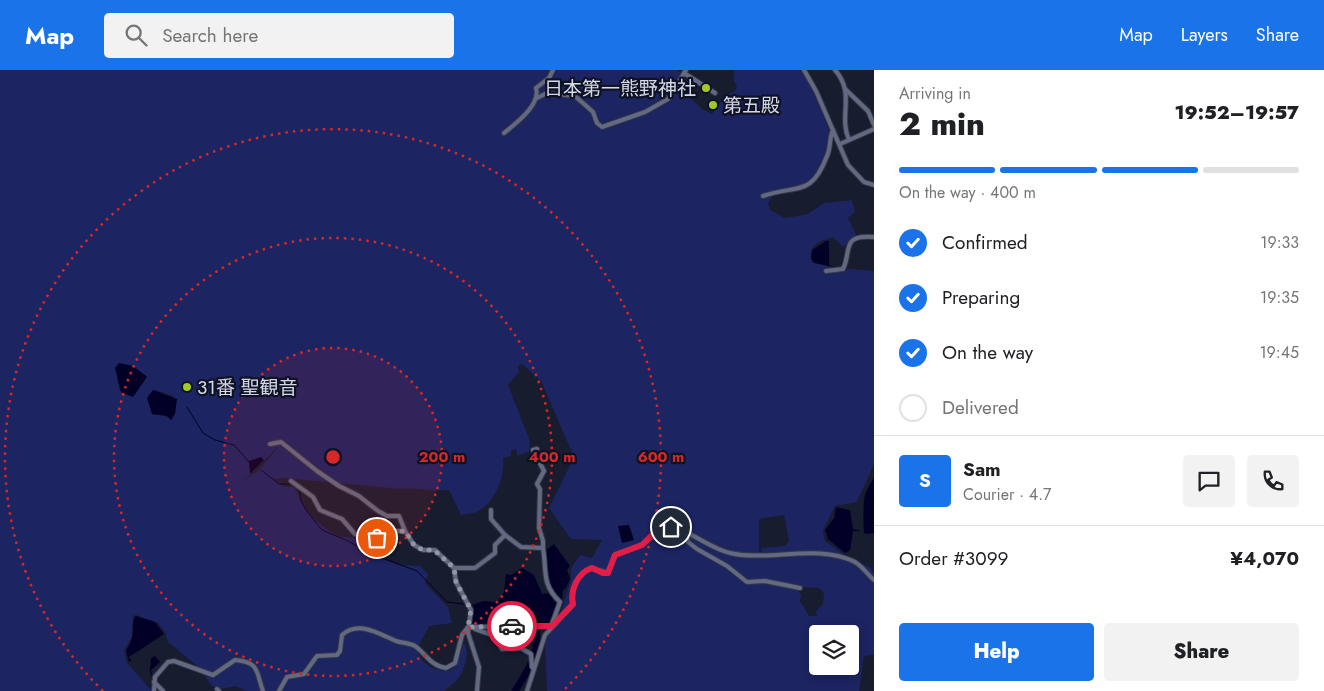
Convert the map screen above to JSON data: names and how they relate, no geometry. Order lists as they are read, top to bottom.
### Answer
{
  "places": ["日本第一熊野神社", "第五殿", "31番 聖観音"],
  "page": {
    "header": "Map",
    "search": "Search here",
    "nav": ["Map", "Layers", "Share"],
    "heading": ["2 min", "Arriving in", "19:52–19:57"],
    "panel": [
      "Sam",
      "Courier · 4.7",
      "Order #3099",
      "¥4,070"
    ],
    "bar": "On the way · 400 m",
    "list": [
      ["Confirmed", "19:33"],
      ["Preparing", "19:35"],
      ["On the way", "19:45"],
      "Delivered"
    ],
    "round": "S",
    "buttons": ["Help", "Share"]
  },
  "rings": ["200 m", "400 m", "600 m"]
}
